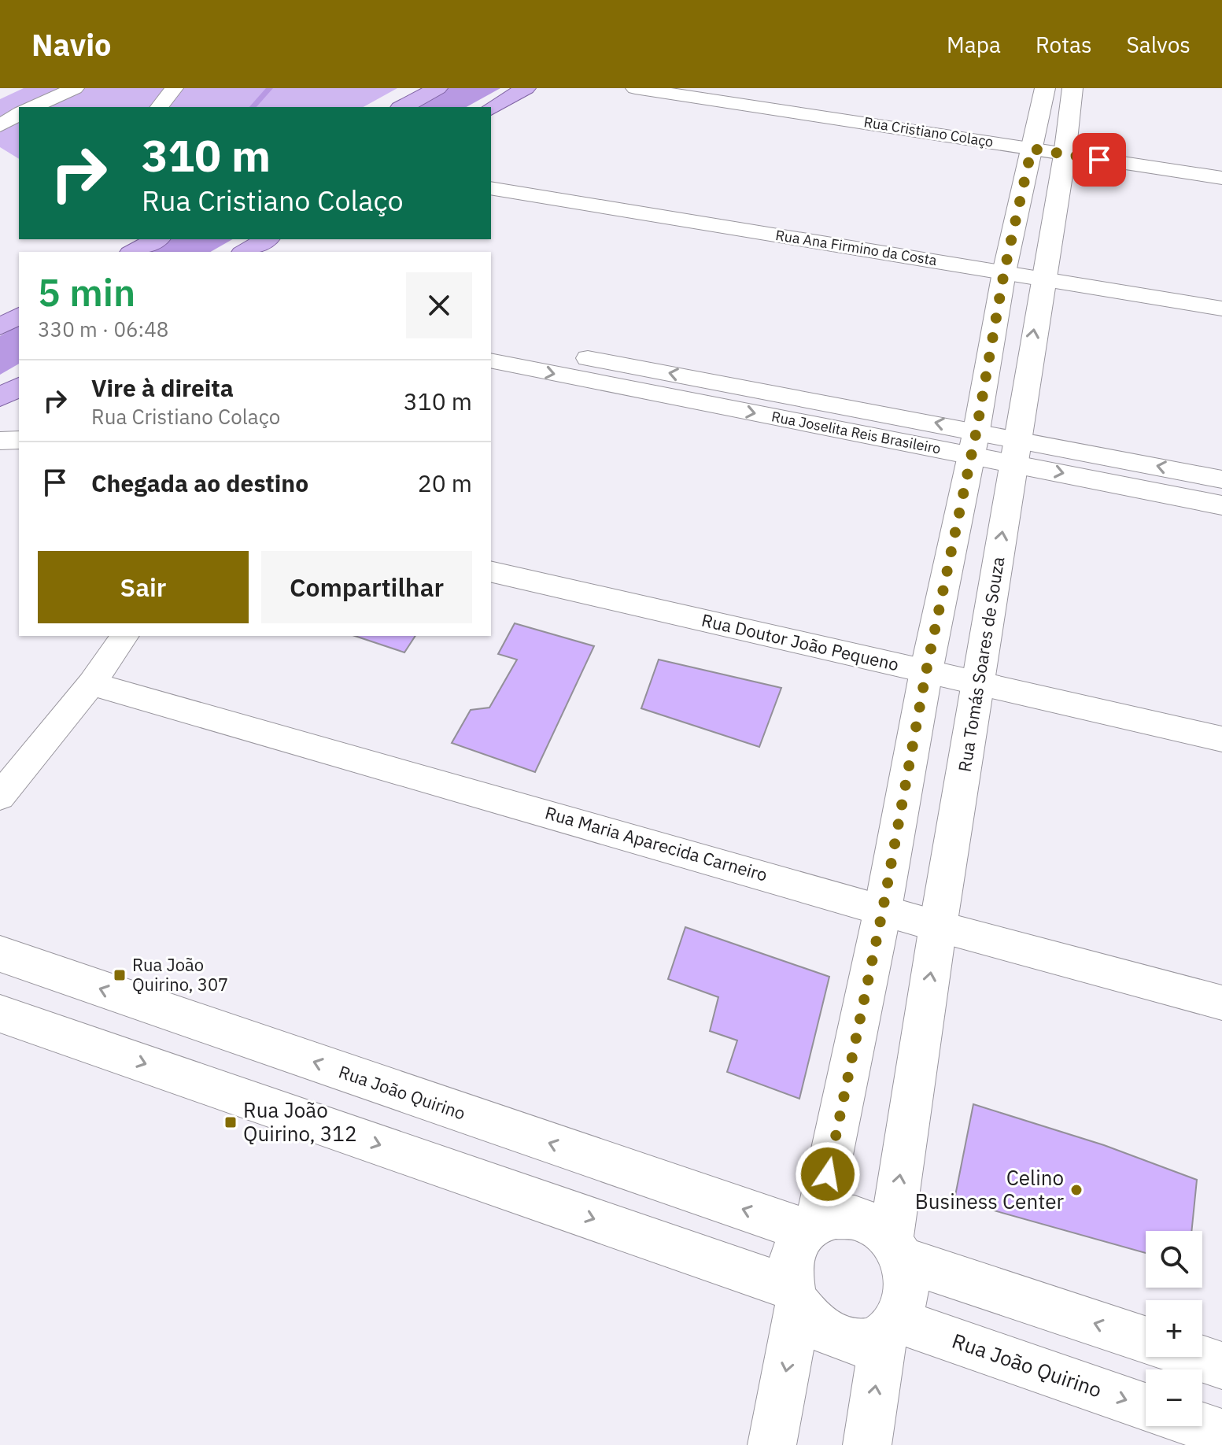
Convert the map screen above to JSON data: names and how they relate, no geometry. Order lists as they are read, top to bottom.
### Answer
{
  "streets": {
    "street": [
      "Rua Cristiano Colaço",
      "Rua Ana Firmino da Costa",
      "Rua Joselita Reis Brasileiro",
      "Rua Doutor João Pequeno",
      "Rua Tomás Soares de Souza",
      "Rua Maria Aparecida Carneiro",
      "Rua João Quirino"
    ]
  },
  "crossings": [
    ["Rua Cristiano Colaço", "Rua Tomás Soares de Souza"],
    ["Rua Ana Firmino da Costa", "Rua Tomás Soares de Souza"],
    ["Rua Joselita Reis Brasileiro", "Rua Tomás Soares de Souza"],
    ["Rua Doutor João Pequeno", "Rua Tomás Soares de Souza"],
    ["Rua Tomás Soares de Souza", "Rua Maria Aparecida Carneiro"],
    ["Rua Tomás Soares de Souza", "Rua João Quirino"]
  ],
  "places": {
    "transit": ["Rua João Quirino, 307", "Rua João Quirino, 312"],
    "other": ["Celino Business Center"]
  },
  "page": {
    "header": "Navio",
    "nav": ["Mapa", "Rotas", "Salvos"],
    "turn": ["310 m", "Rua Cristiano Colaço"],
    "heading": ["5 min", "330 m · 06:48"],
    "list": [
      {
        "name": "Vire à direita",
        "note": "Rua Cristiano Colaço",
        "value": "310 m"
      },
      {
        "name": "Chegada ao destino",
        "value": "20 m"
      }
    ],
    "buttons": ["Sair", "Compartilhar"],
    "map_buttons": ["+", "−"]
  }
}
